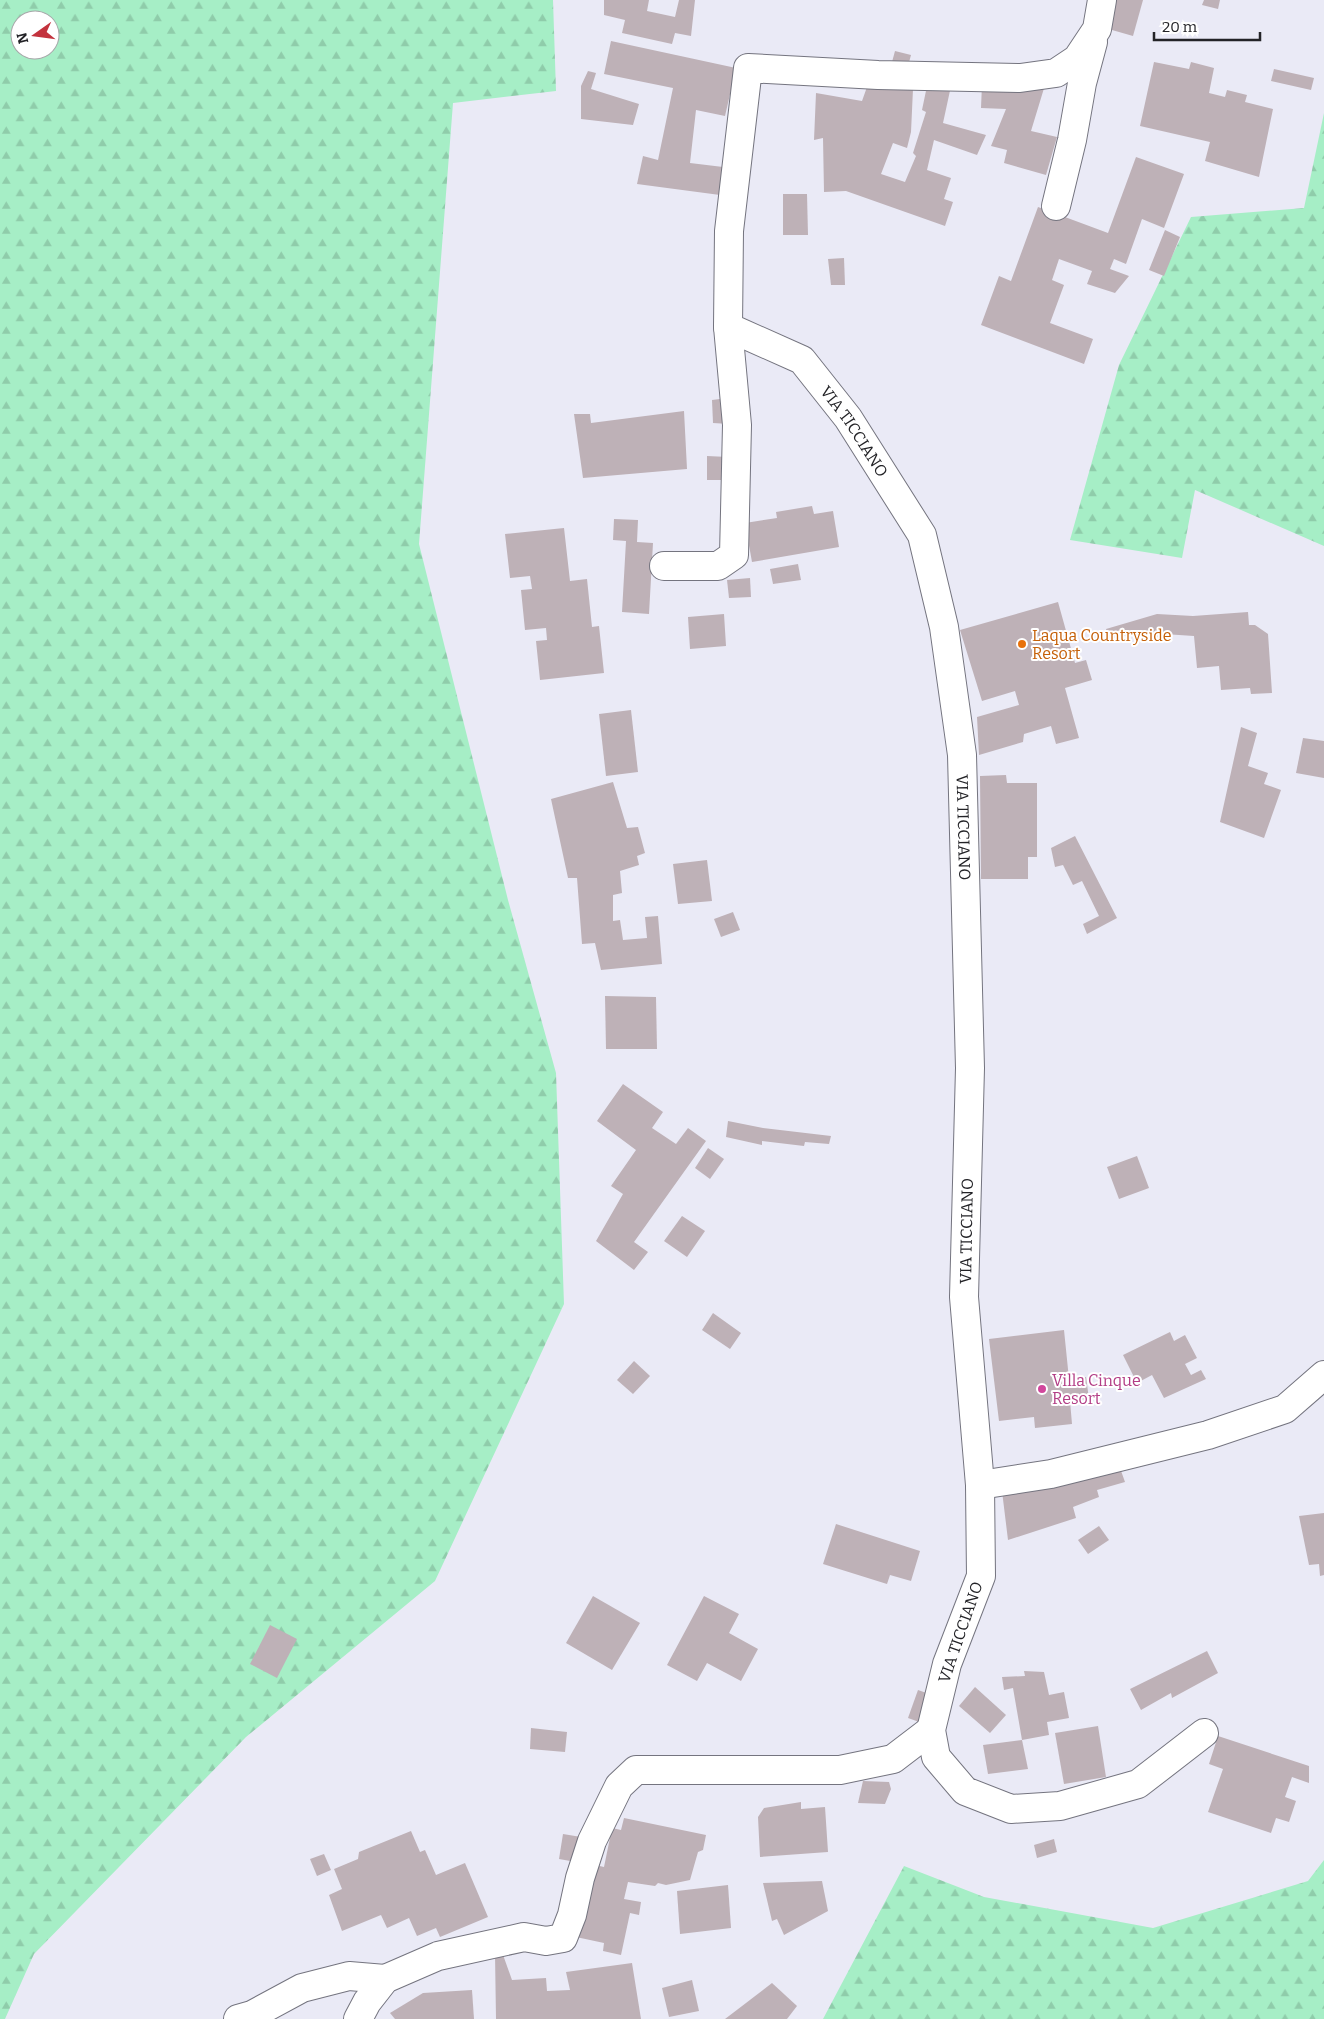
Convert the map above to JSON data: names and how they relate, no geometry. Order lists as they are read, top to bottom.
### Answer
{
  "streets": {
    "street": ["VIA TICCIANO"]
  },
  "places": ["Laqua Countryside Resort", "Villa Cinque Resort"],
  "scale_bar": "20 m",
  "north": "left"
}
